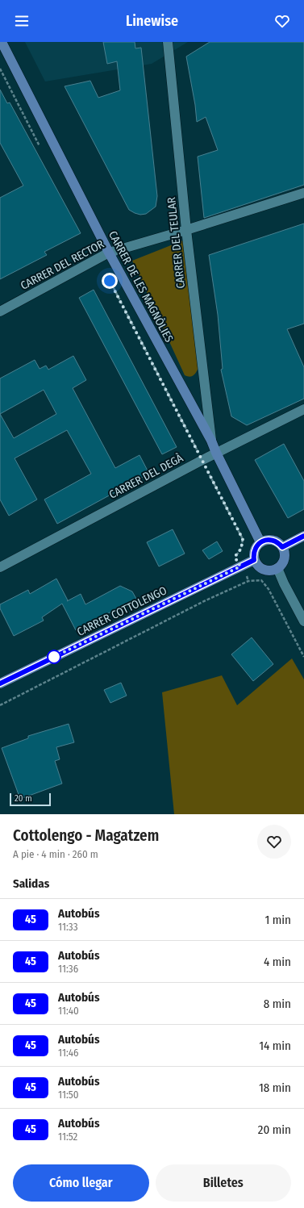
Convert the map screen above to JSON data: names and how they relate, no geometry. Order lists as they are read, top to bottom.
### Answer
{
  "streets": {
    "street": [
      "CARRER DEL TEULAR",
      "CARRER DEL RECTOR",
      "CARRER DE LES MAGNÒLIES",
      "CARRER DEL DEGÀ",
      "CARRER COTTOLENGO"
    ]
  },
  "crossings": [
    ["CARRER DEL TEULAR", "CARRER DEL RECTOR"],
    ["CARRER DEL TEULAR", "CARRER DE LES MAGNÒLIES"],
    ["CARRER DEL RECTOR", "CARRER DE LES MAGNÒLIES"],
    ["CARRER DE LES MAGNÒLIES", "CARRER DEL DEGÀ"],
    ["CARRER DE LES MAGNÒLIES", "CARRER COTTOLENGO"]
  ],
  "lines": ["bus line 45"],
  "scale_bar": "20 m",
  "page": {
    "header": "Linewise",
    "scale": "20 m",
    "heading": [
      ["Cottolengo - Magatzem", "A pie · 4 min · 260 m"],
      "Salidas"
    ],
    "list": [
      {
        "mark": "45",
        "name": "Autobús",
        "note": "11:33",
        "value": "1 min"
      },
      {
        "mark": "45",
        "name": "Autobús",
        "note": "11:36",
        "value": "4 min"
      },
      {
        "mark": "45",
        "name": "Autobús",
        "note": "11:40",
        "value": "8 min"
      },
      {
        "mark": "45",
        "name": "Autobús",
        "note": "11:46",
        "value": "14 min"
      },
      {
        "mark": "45",
        "name": "Autobús",
        "note": "11:50",
        "value": "18 min"
      },
      {
        "mark": "45",
        "name": "Autobús",
        "note": "11:52",
        "value": "20 min"
      }
    ],
    "buttons": ["Cómo llegar", "Billetes"]
  }
}
